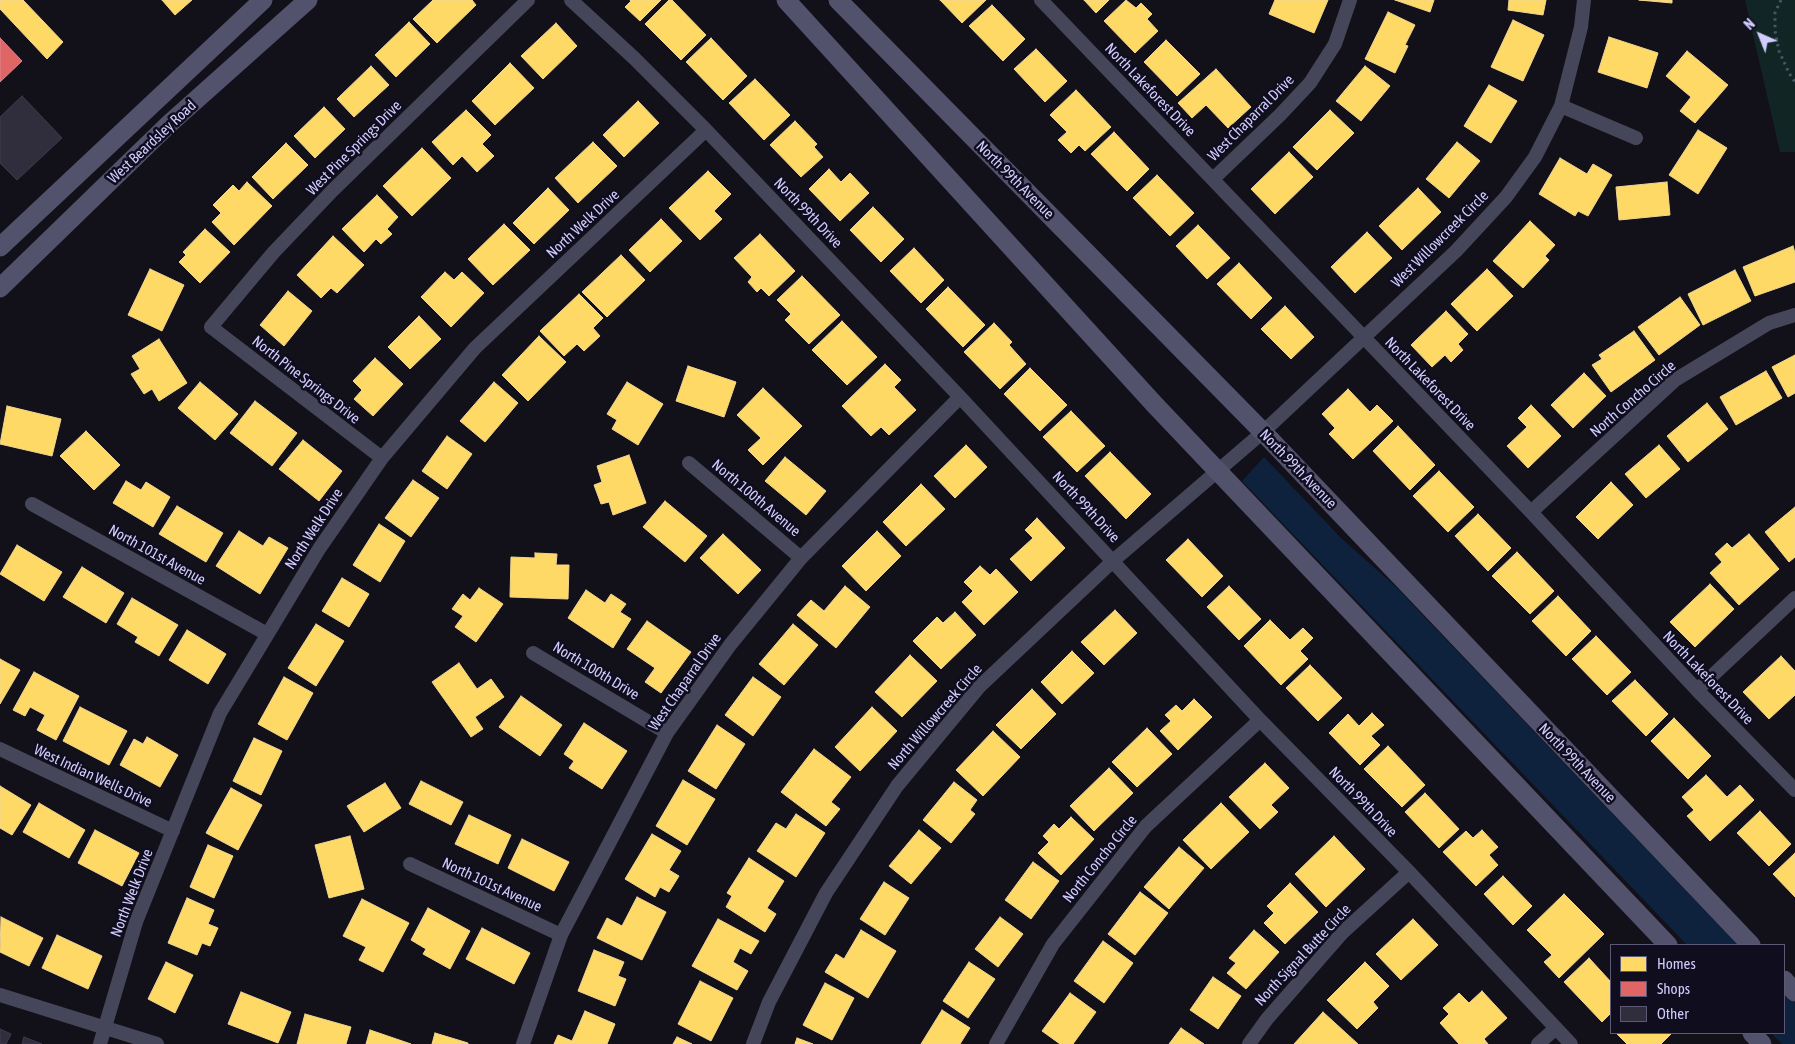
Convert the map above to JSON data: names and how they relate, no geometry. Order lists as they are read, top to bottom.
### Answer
{
  "streets": {
    "main road": ["West Beardsley Road", "North 99th Avenue"],
    "street": [
      "North Lakeforest Drive",
      "West Chaparral Drive",
      "West Pine Springs Drive",
      "North 99th Drive",
      "North Welk Drive",
      "West Willowcreek Circle",
      "North Pine Springs Drive",
      "North Concho Circle",
      "North 100th Avenue",
      "North 101st Avenue",
      "North 100th Drive",
      "North Willowcreek Circle",
      "West Indian Wells Drive",
      "North Signal Butte Circle"
    ]
  },
  "crossings": [
    ["North Lakeforest Drive", "West Chaparral Drive"],
    ["North Lakeforest Drive", "West Willowcreek Circle"],
    ["North Lakeforest Drive", "North Concho Circle"],
    ["West Chaparral Drive", "North 99th Drive"],
    ["West Chaparral Drive", "North 100th Avenue"],
    ["West Chaparral Drive", "North 101st Avenue"],
    ["West Chaparral Drive", "North 100th Drive"],
    ["West Pine Springs Drive", "North Pine Springs Drive"],
    ["North 99th Avenue", "West Willowcreek Circle"],
    ["North 99th Drive", "North Welk Drive"],
    ["North 99th Drive", "North Concho Circle"],
    ["North 99th Drive", "North Willowcreek Circle"],
    ["North 99th Drive", "North Signal Butte Circle"],
    ["North Welk Drive", "North Pine Springs Drive"],
    ["North Welk Drive", "North 101st Avenue"],
    ["North Welk Drive", "West Indian Wells Drive"],
    ["West Willowcreek Circle", "North Willowcreek Circle"]
  ],
  "legend": ["Homes", "Shops", "Other"],
  "north": "top left"
}
